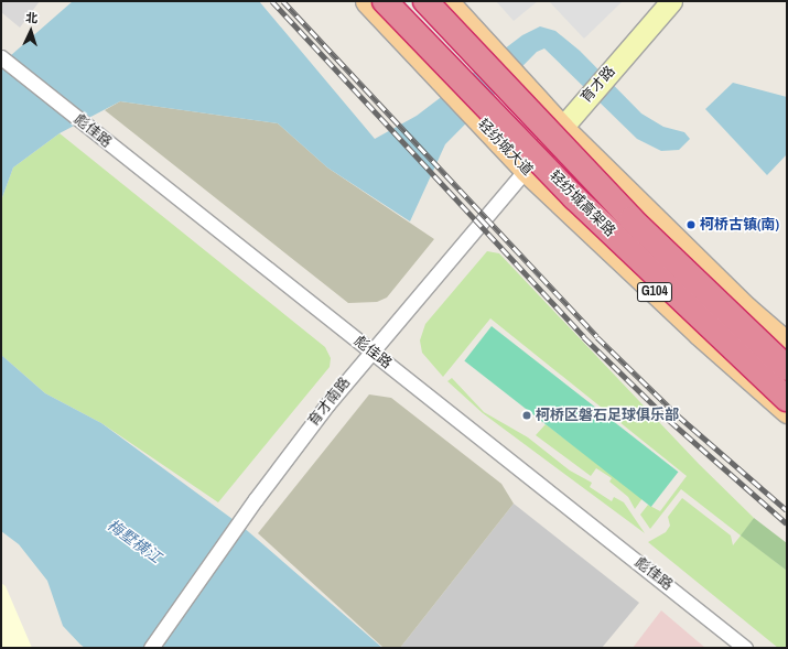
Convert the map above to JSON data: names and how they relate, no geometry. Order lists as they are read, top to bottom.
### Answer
{
  "streets": {
    "highway": ["轻纺城高架路"],
    "main road": ["轻纺城大道", "G104"],
    "street": ["育才路", "彪佳路", "育才南路"]
  },
  "crossings": [
    ["育才路", "轻纺城大道"],
    ["育才路", "育才南路"],
    ["彪佳路", "育才南路"],
    ["轻纺城大道", "育才南路"]
  ],
  "water": ["梅墅横江"],
  "places": ["柯桥古镇(南)", "柯桥区磐石足球俱乐部"],
  "north": "top"
}
